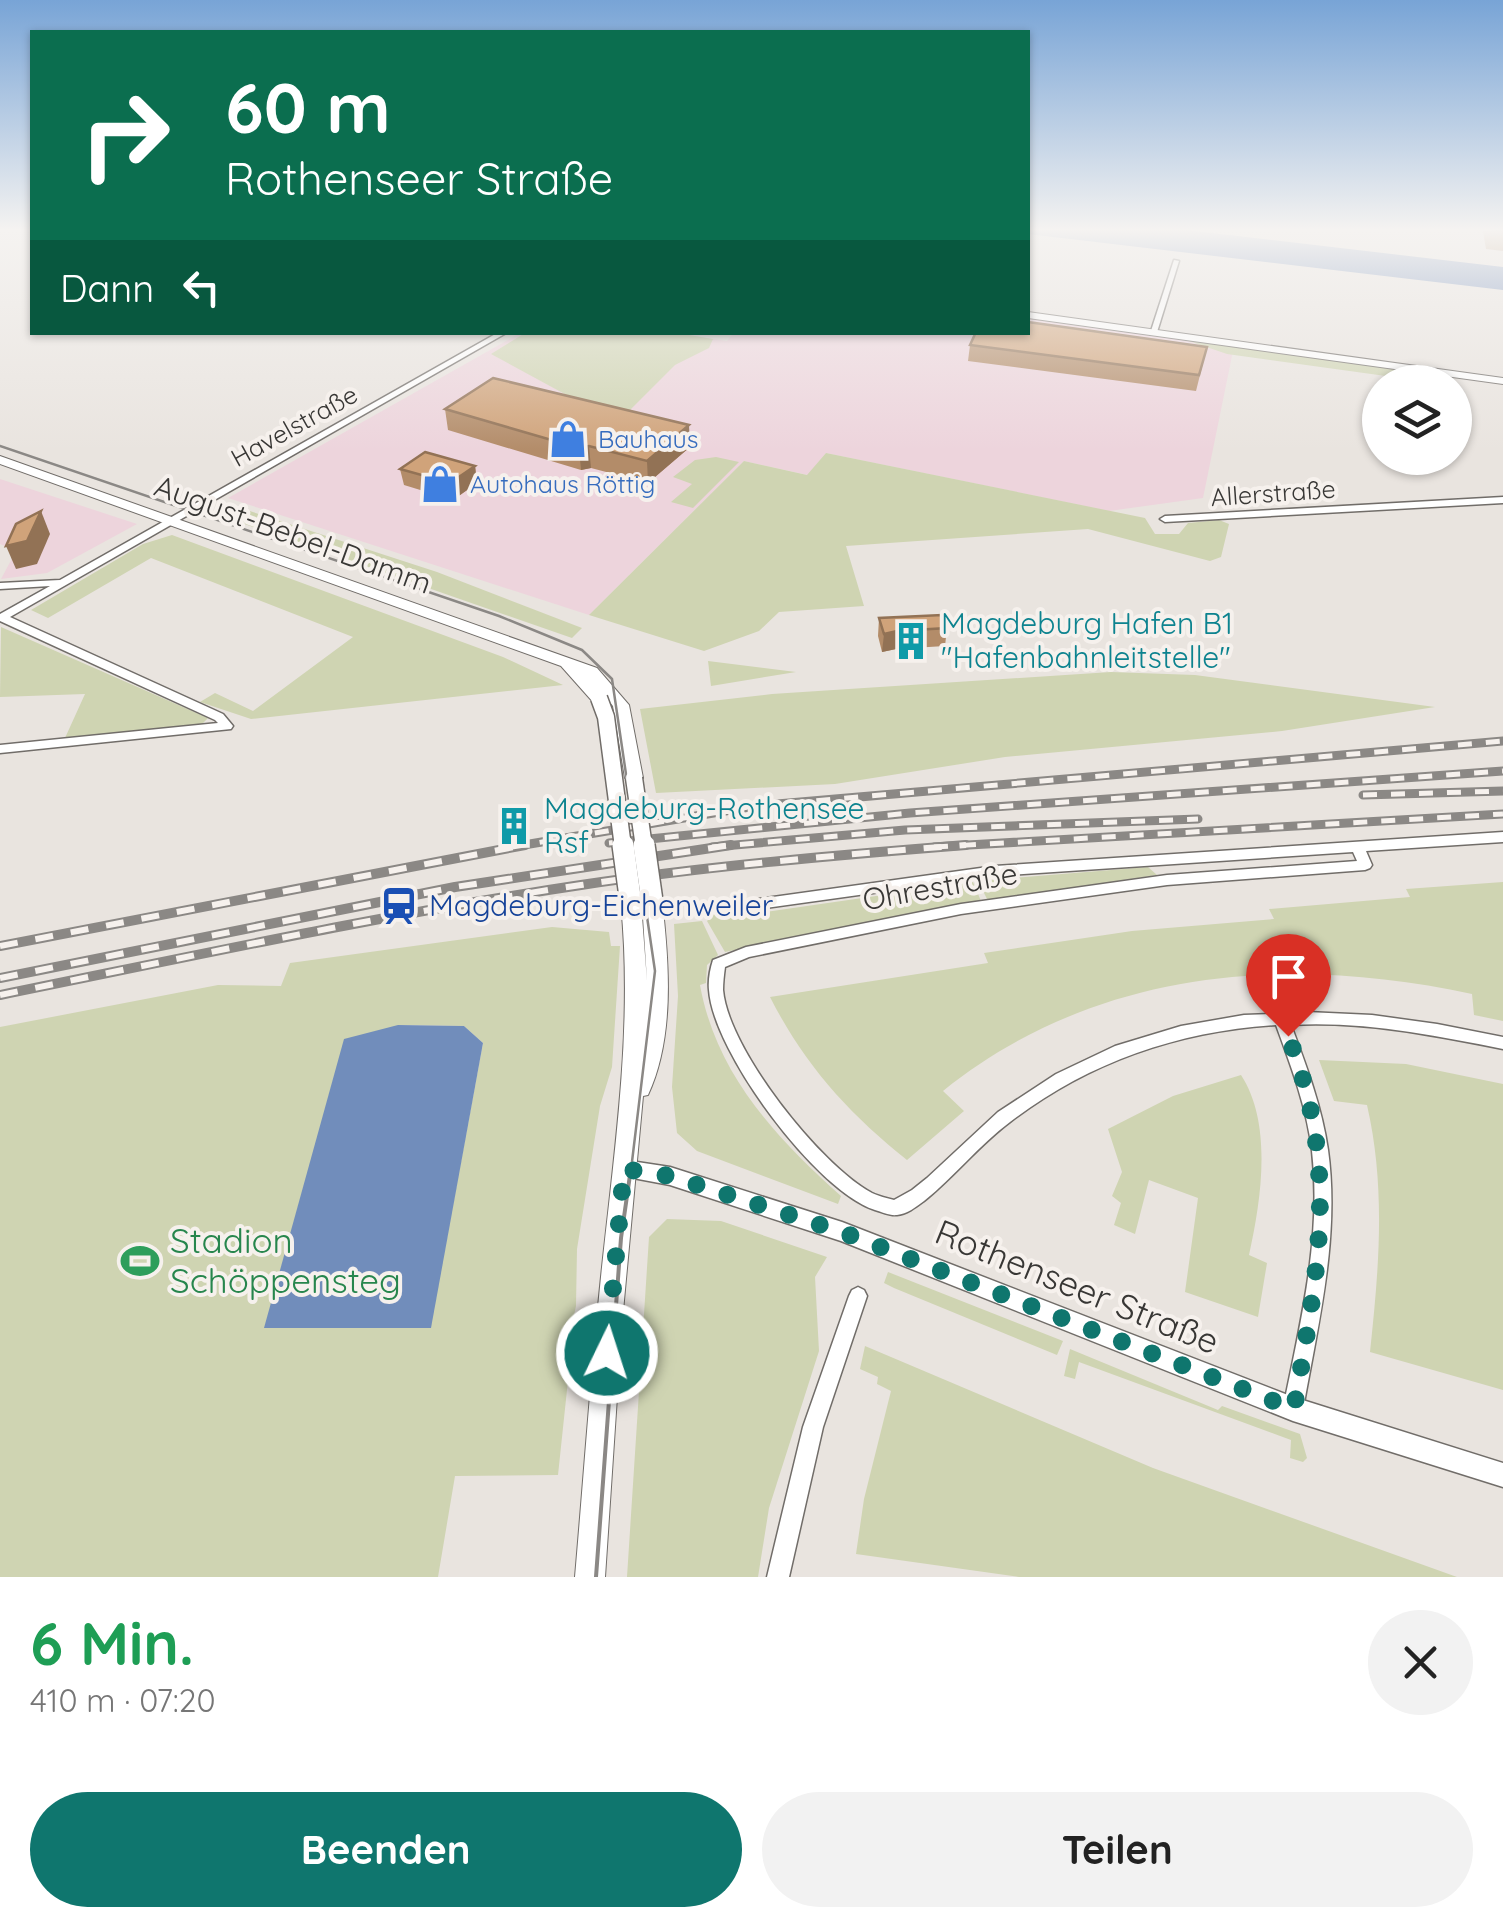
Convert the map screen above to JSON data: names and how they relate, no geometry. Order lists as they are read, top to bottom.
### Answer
{
  "streets": {
    "main road": ["August-Bebel-Damm"],
    "street": [
      "Havelstraße",
      "Allerstraße",
      "Ohrestraße",
      "Rothenseer Straße"
    ]
  },
  "crossings": [
    ["Havelstraße", "August-Bebel-Damm"],
    ["August-Bebel-Damm", "Rothenseer Straße"]
  ],
  "places": {
    "shop": ["Bauhaus", "Autohaus Röttig"],
    "building": ["Magdeburg Hafen B1 \"Hafenbahnleitstelle\"", "Magdeburg-Rothensee Rsf"],
    "station": ["Magdeburg-Eichenweiler"],
    "sports": ["Stadion Schöppensteg"]
  },
  "page": {
    "turn": ["60 m", "Rothenseer Straße"],
    "then": "Dann",
    "heading": ["6 Min.", "410 m · 07:20"],
    "buttons": ["Beenden", "Teilen"]
  }
}
